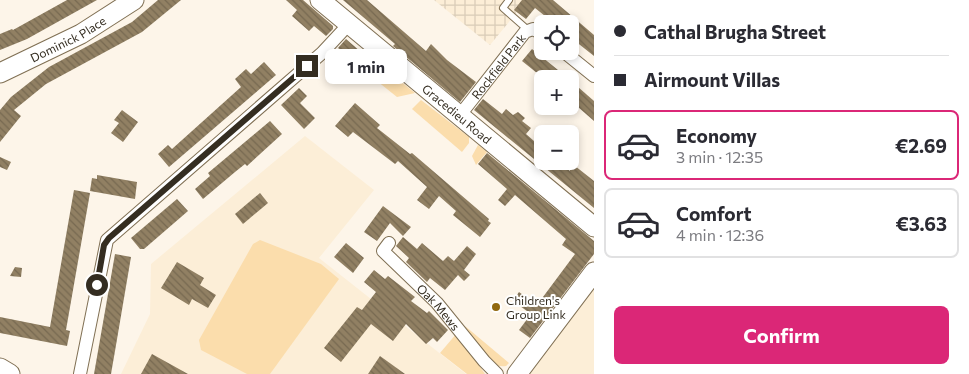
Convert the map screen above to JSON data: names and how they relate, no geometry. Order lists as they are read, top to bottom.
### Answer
{
  "streets": {
    "street": [
      "Dominick Place",
      "Rockfield Park",
      "Gracedieu Road",
      "Oak Mews"
    ]
  },
  "crossings": [
    ["Rockfield Park", "Gracedieu Road"]
  ],
  "places": ["Children's Group Link"],
  "page": {
    "banner": ["Cathal Brugha Street", "Airmount Villas"],
    "map_buttons": ["+", "−"],
    "bubble": "1 min",
    "list": [
      {
        "name": "Economy",
        "note": "3 min · 12:35",
        "value": "€2.69"
      },
      {
        "name": "Comfort",
        "note": "4 min · 12:36",
        "value": "€3.63"
      }
    ],
    "buttons": "Confirm"
  }
}
